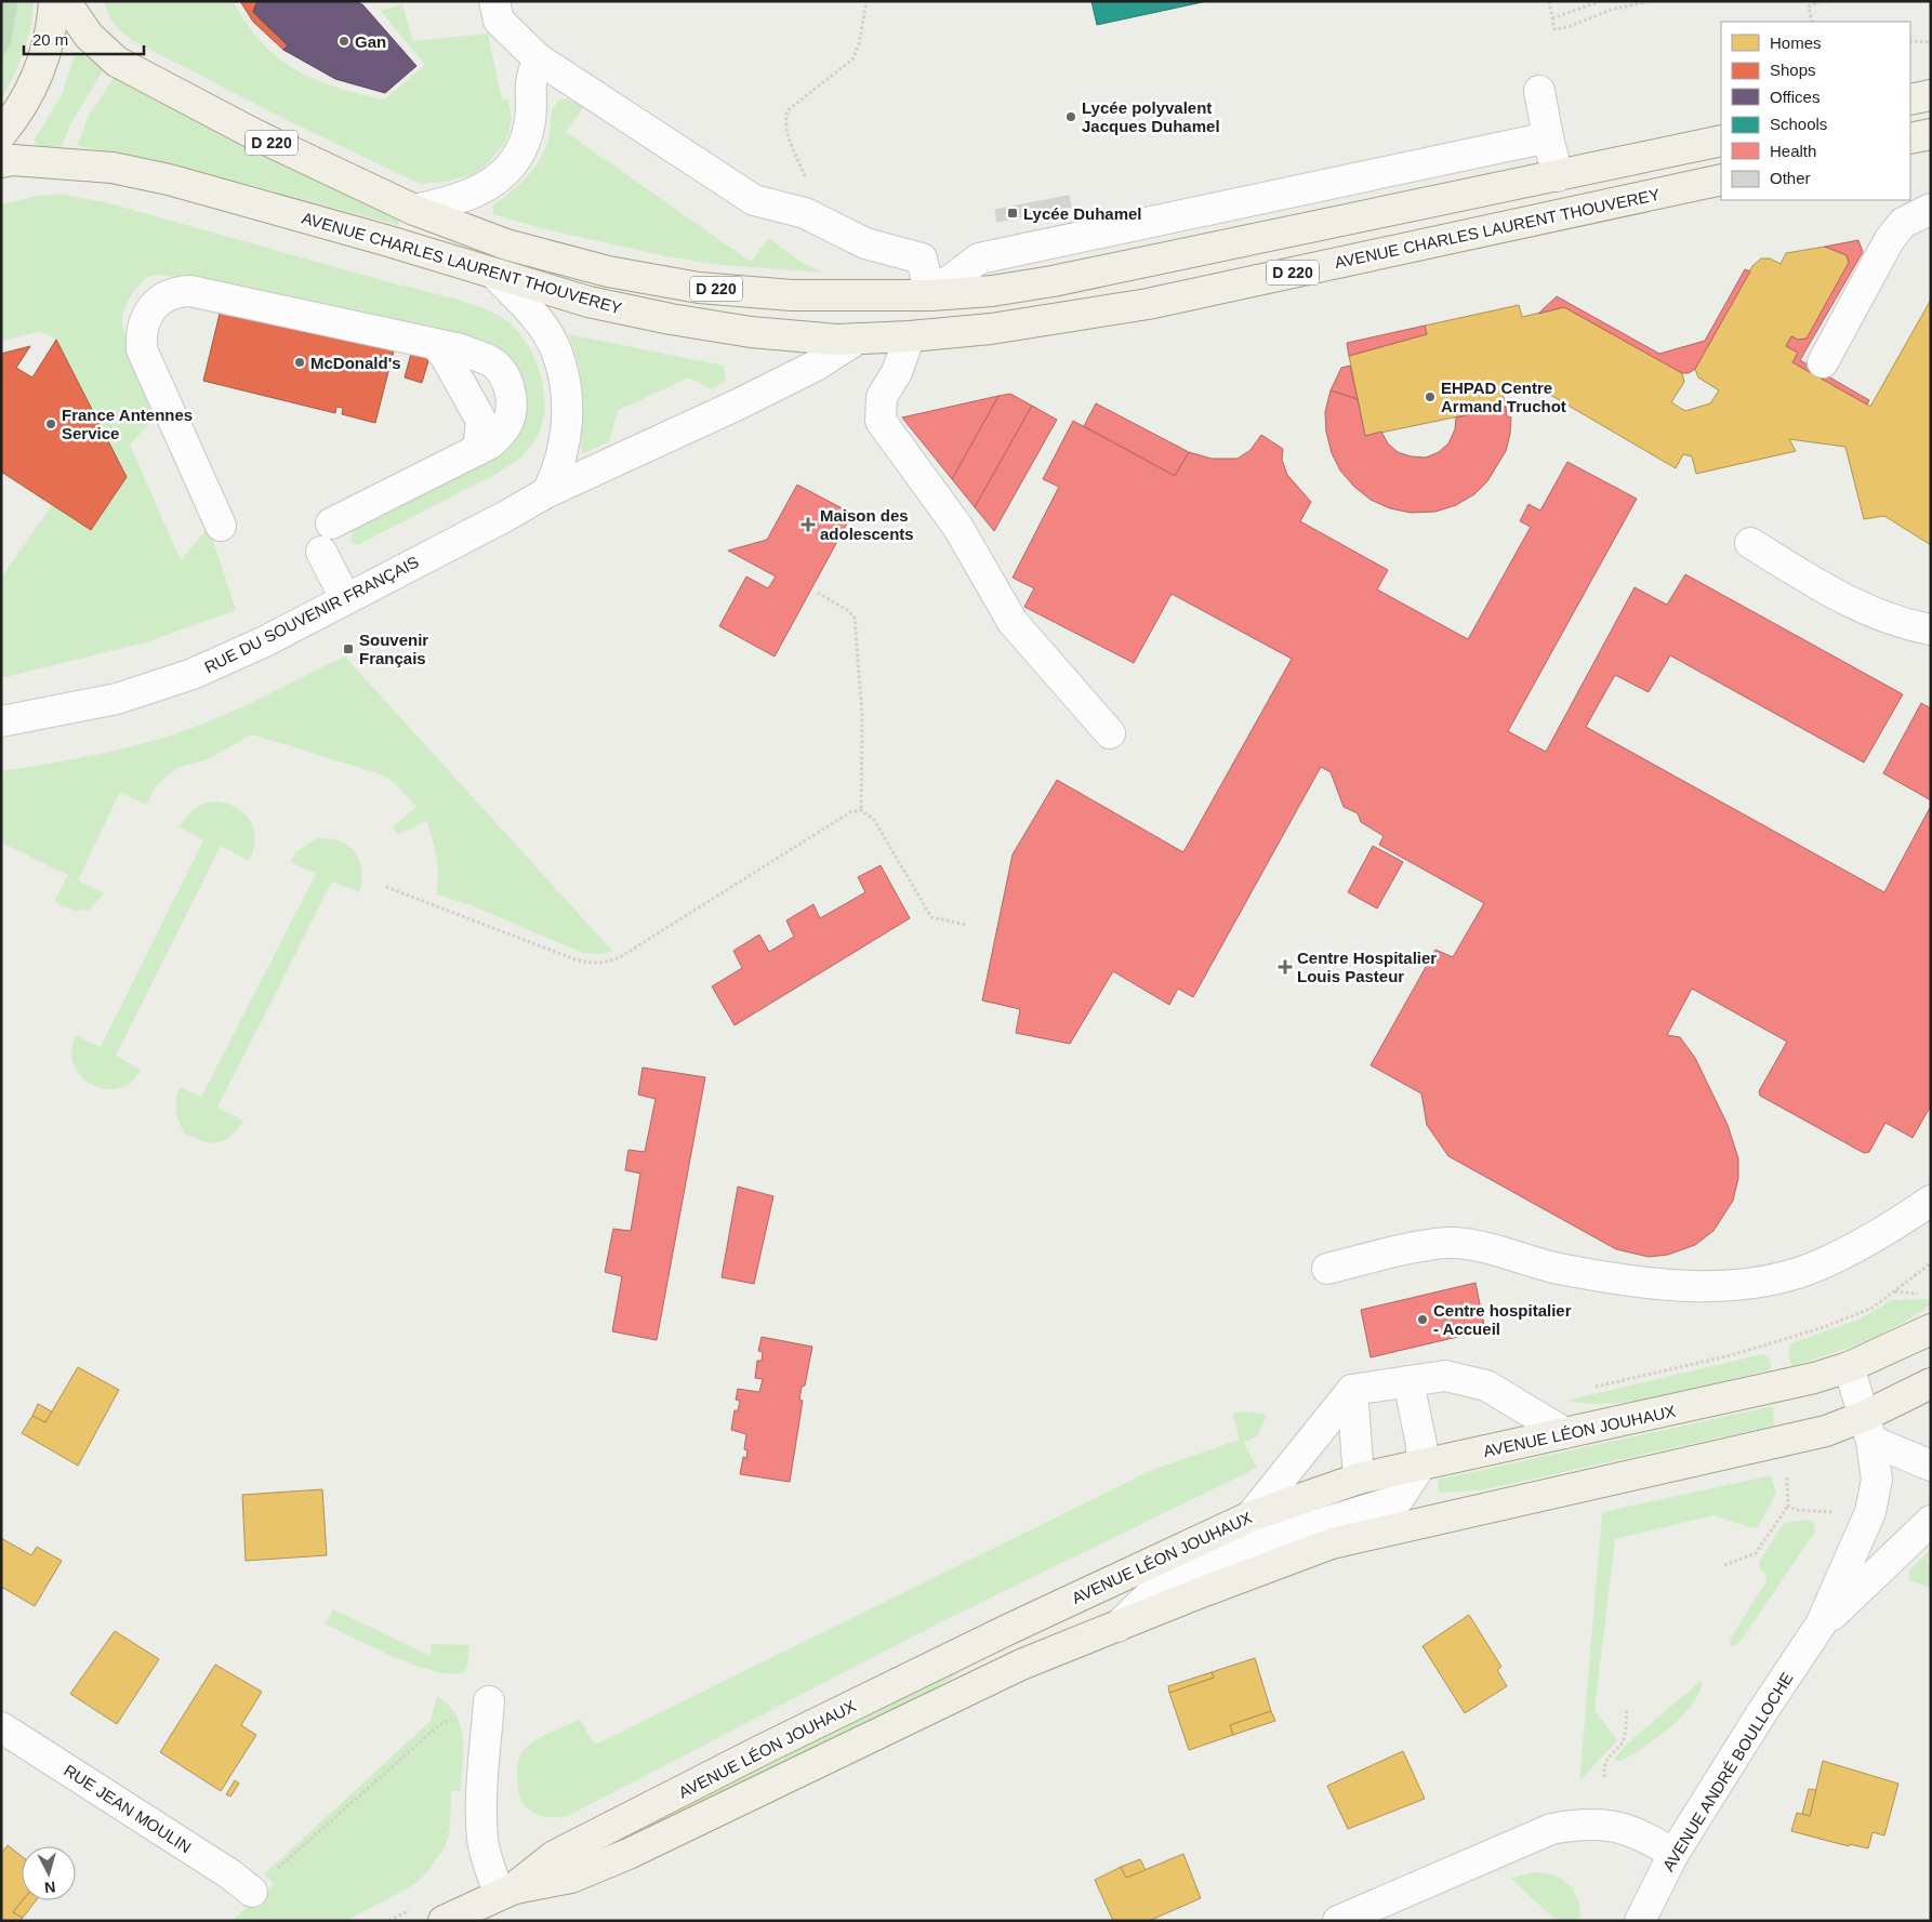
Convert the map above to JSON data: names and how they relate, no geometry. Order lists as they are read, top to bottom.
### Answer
{
  "streets": {
    "main road": ["D 220", "AVENUE CHARLES LAURENT THOUVEREY", "AVENUE LÉON JOUHAUX"],
    "street": ["RUE DU SOUVENIR FRANÇAIS", "AVENUE ANDRÉ BOULLOCHE", "RUE JEAN MOULIN"]
  },
  "crossings": [
    ["AVENUE CHARLES LAURENT THOUVEREY", "RUE DU SOUVENIR FRANÇAIS"]
  ],
  "places": {
    "other": [
      "Gan",
      "Lycée polyvalent Jacques Duhamel",
      "McDonald's",
      "EHPAD Centre Armand Truchot",
      "France Antennes Service",
      "Centre hospitalier - Accueil"
    ],
    "transit": ["Lycée Duhamel", "Souvenir Français"],
    "health": ["Maison des adolescents", "Centre Hospitalier Louis Pasteur"]
  },
  "legend": [
    "Homes",
    "Shops",
    "Offices",
    "Schools",
    "Health",
    "Other"
  ],
  "scale_bar": "20 m",
  "north": "bottom"
}
